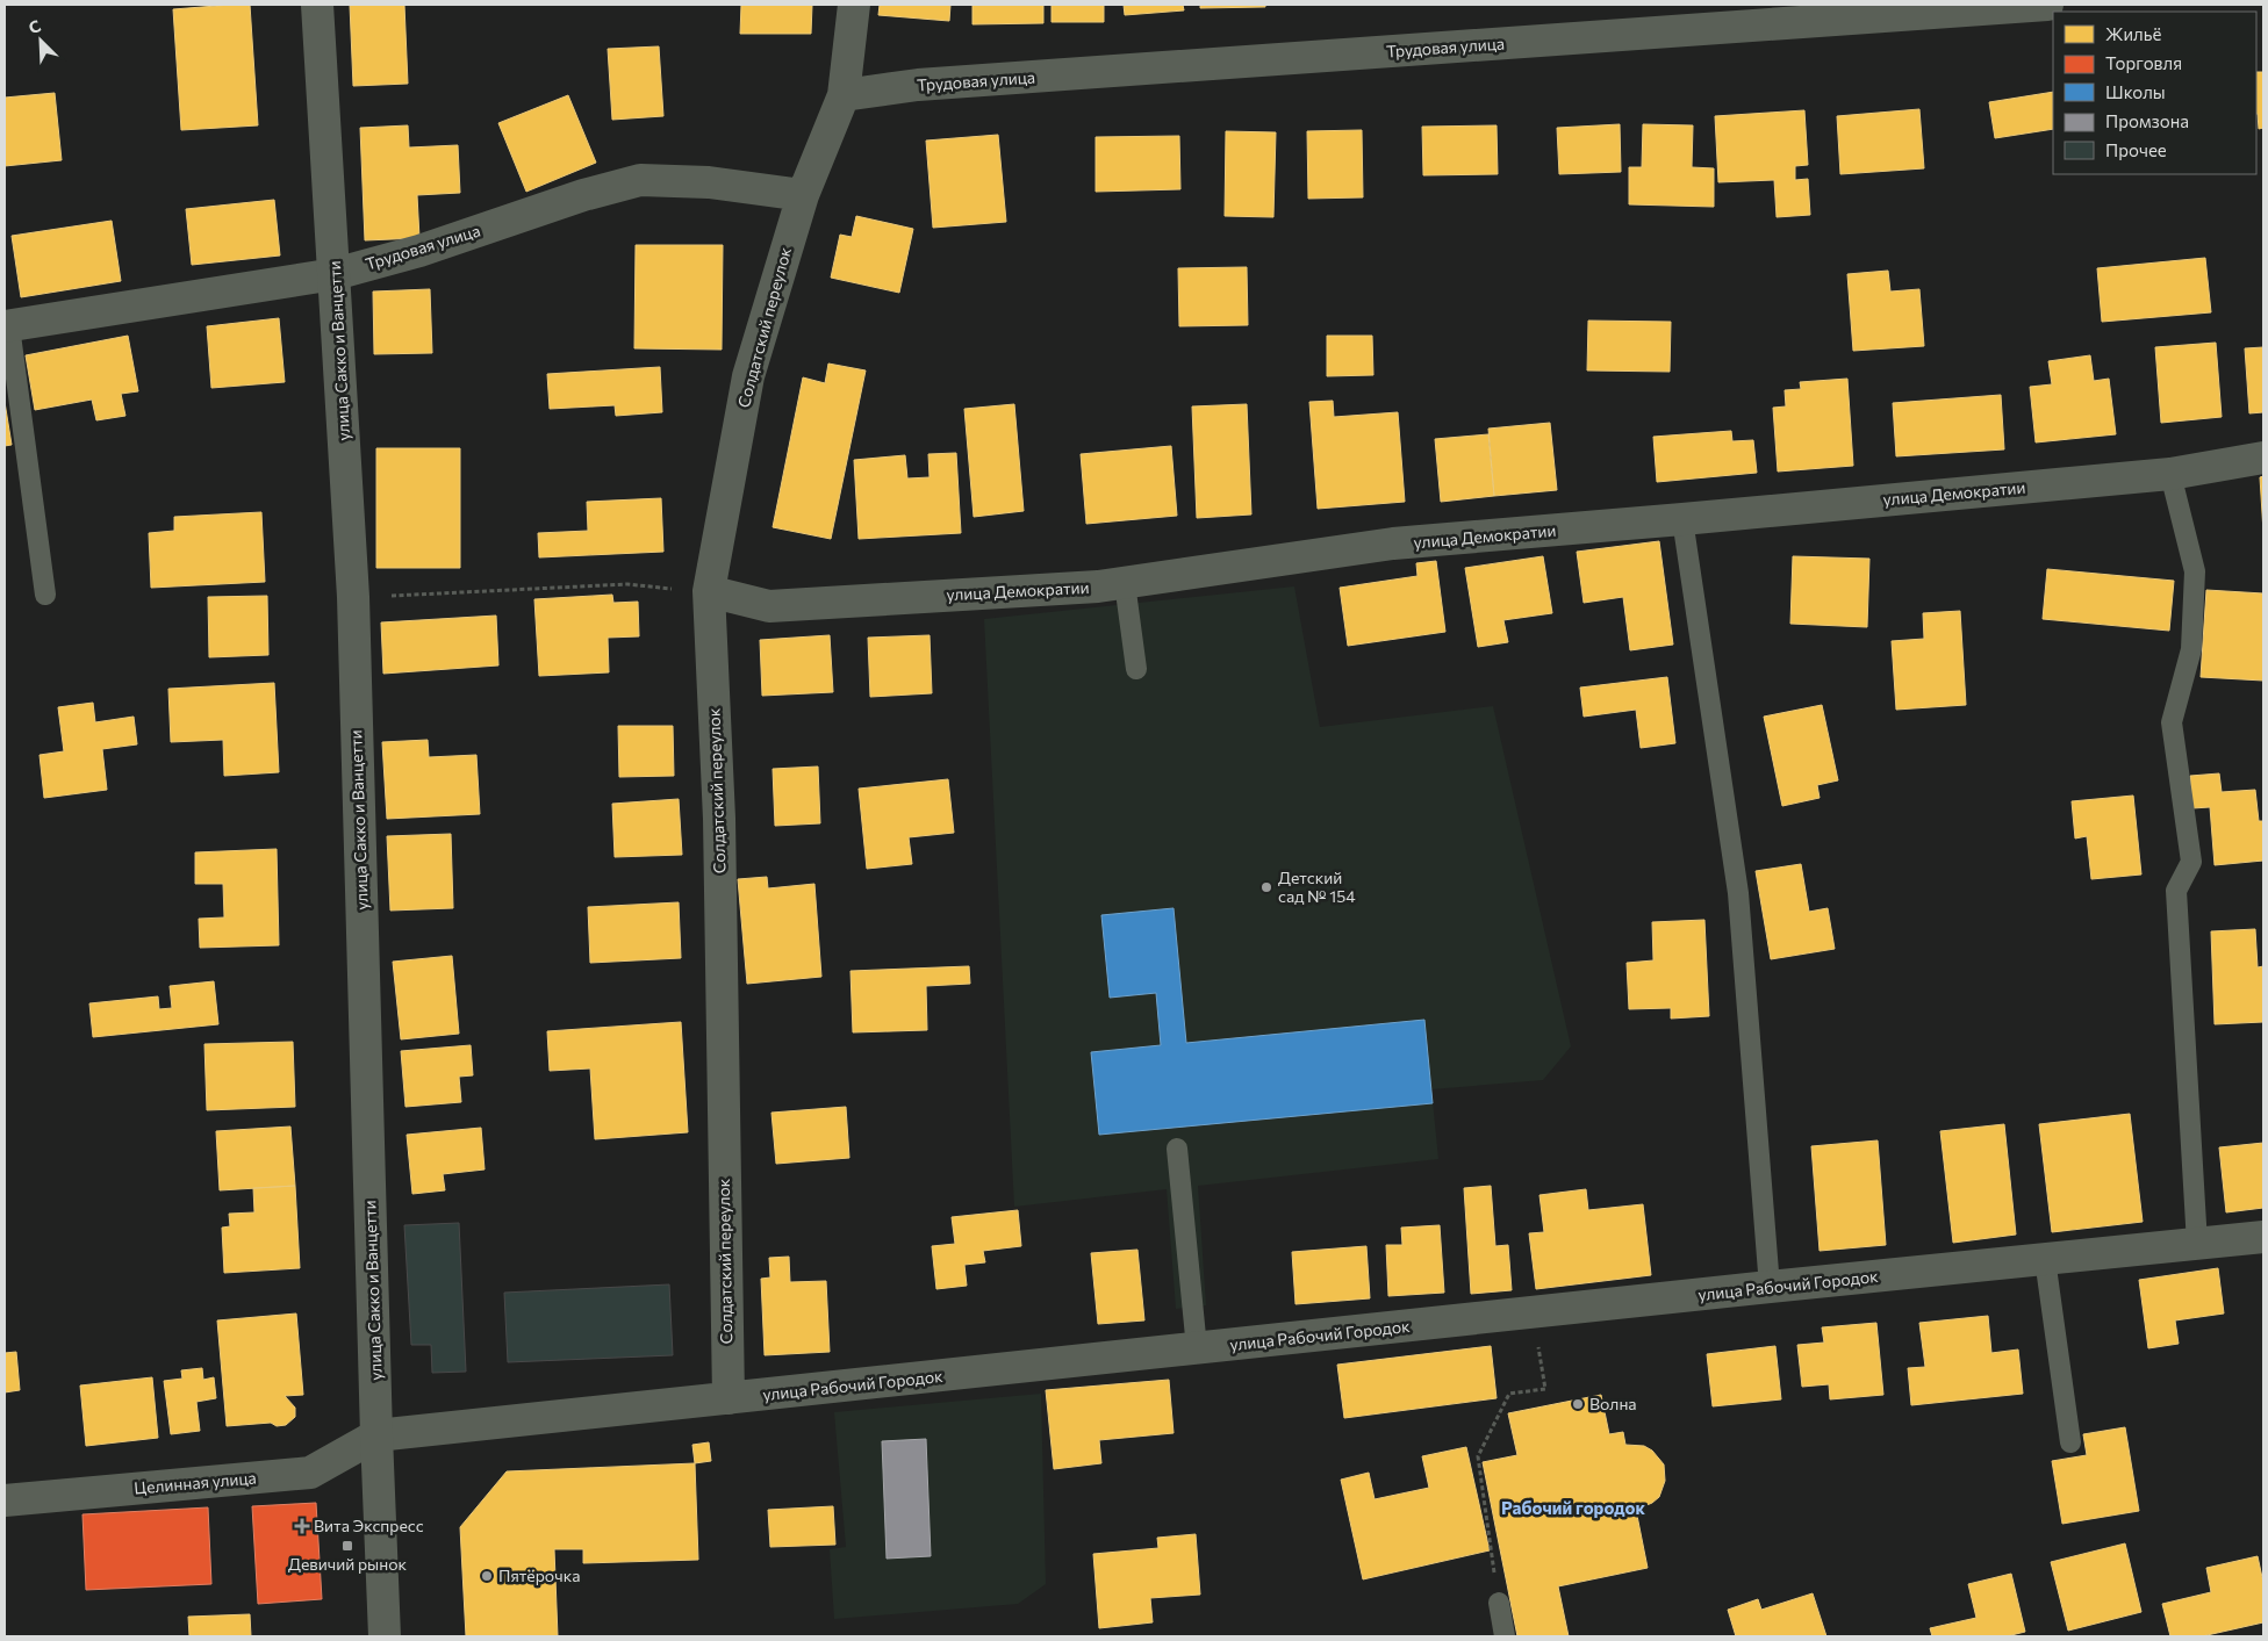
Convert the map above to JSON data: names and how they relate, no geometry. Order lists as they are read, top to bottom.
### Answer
{
  "streets": {
    "street": [
      "Трудовая улица",
      "Солдатский переулок",
      "улица Сакко и Ванцетти",
      "улица Демократии",
      "улица Рабочий Городок",
      "Целинная улица"
    ]
  },
  "crossings": [
    ["Трудовая улица", "Солдатский переулок"],
    ["Трудовая улица", "улица Сакко и Ванцетти"],
    ["Солдатский переулок", "улица Демократии"],
    ["Солдатский переулок", "улица Рабочий Городок"],
    ["улица Сакко и Ванцетти", "улица Рабочий Городок"],
    ["улица Сакко и Ванцетти", "Целинная улица"],
    ["улица Рабочий Городок", "Целинная улица"]
  ],
  "districts": ["Рабочий городок"],
  "places": {
    "other": ["Детский сад № 154", "Волна", "Пятёрочка"],
    "health": ["Вита Экспресс"],
    "transit": ["Девичий рынок"]
  },
  "legend": [
    "Жильё",
    "Торговля",
    "Школы",
    "Промзона",
    "Прочее"
  ],
  "north": "top left"
}
